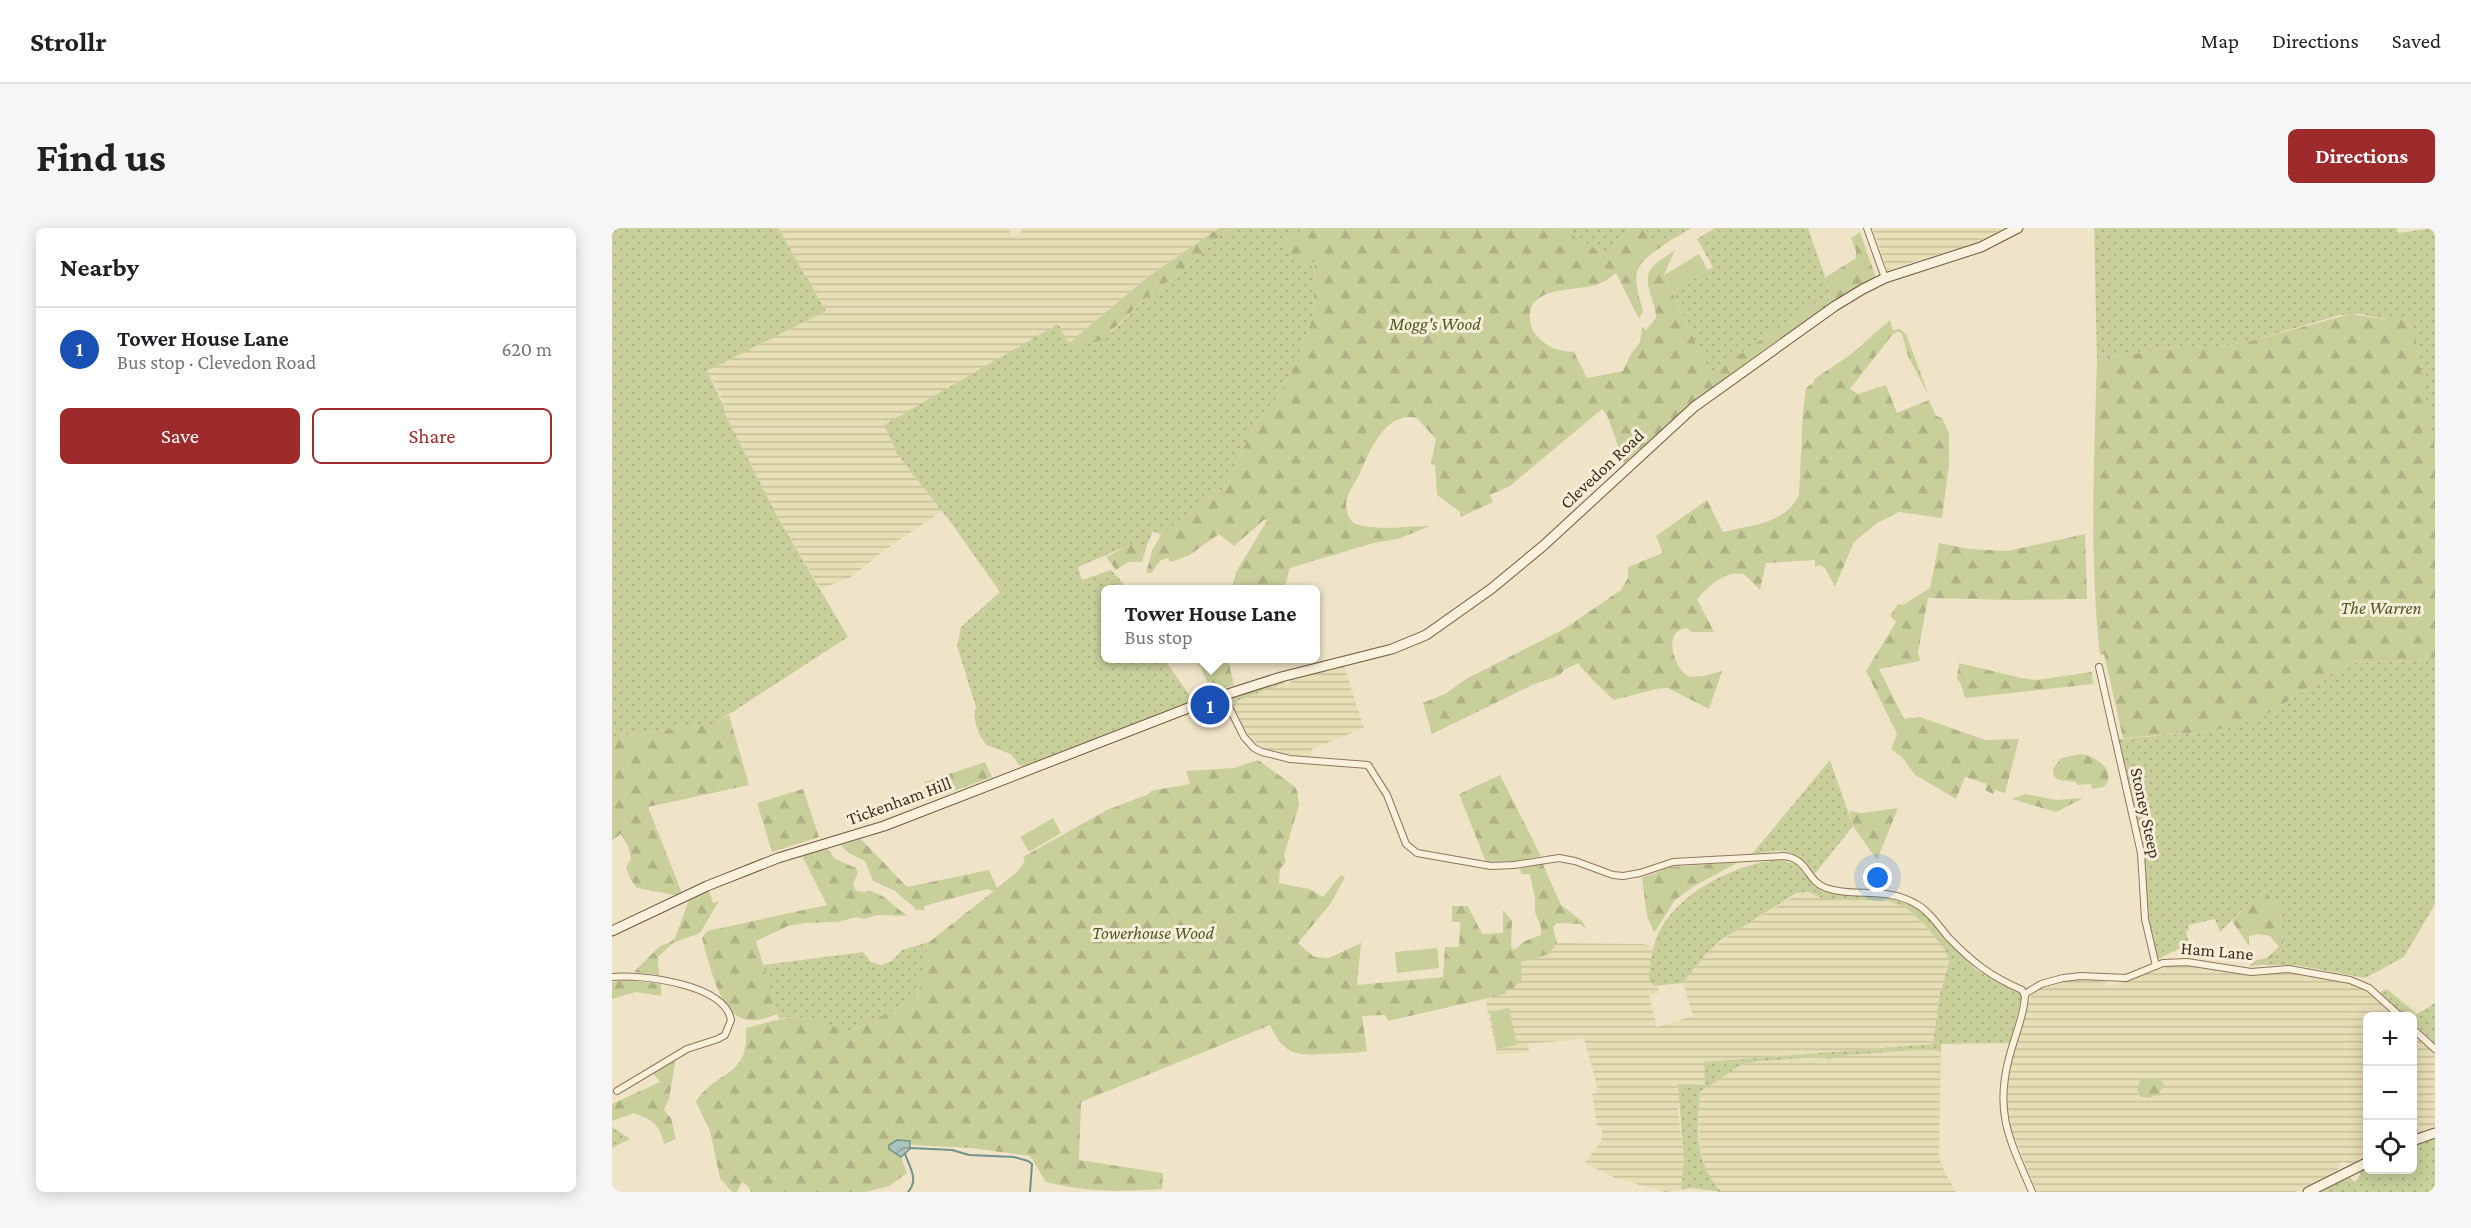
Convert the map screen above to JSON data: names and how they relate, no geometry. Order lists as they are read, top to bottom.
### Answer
{
  "streets": {
    "main road": ["Clevedon Road", "Tickenham Hill"],
    "street": ["Stoney Steep", "Ham Lane"]
  },
  "crossings": [
    ["Clevedon Road", "Tickenham Hill"],
    ["Stoney Steep", "Ham Lane"]
  ],
  "parks": ["Mogg's Wood", "The Warren", "Towerhouse Wood"],
  "page": {
    "header": "Strollr",
    "nav": ["Map", "Directions", "Saved"],
    "buttons": [
      "Directions",
      ["Save", "Share"]
    ],
    "title": "Find us",
    "heading": "Nearby",
    "list": [
      {
        "mark": "1",
        "name": "Tower House Lane",
        "note": "Bus stop · Clevedon Road",
        "value": "620 m"
      }
    ],
    "popup": ["Tower House Lane", "Bus stop"],
    "pins": "1",
    "map_buttons": ["+", "−"]
  }
}
